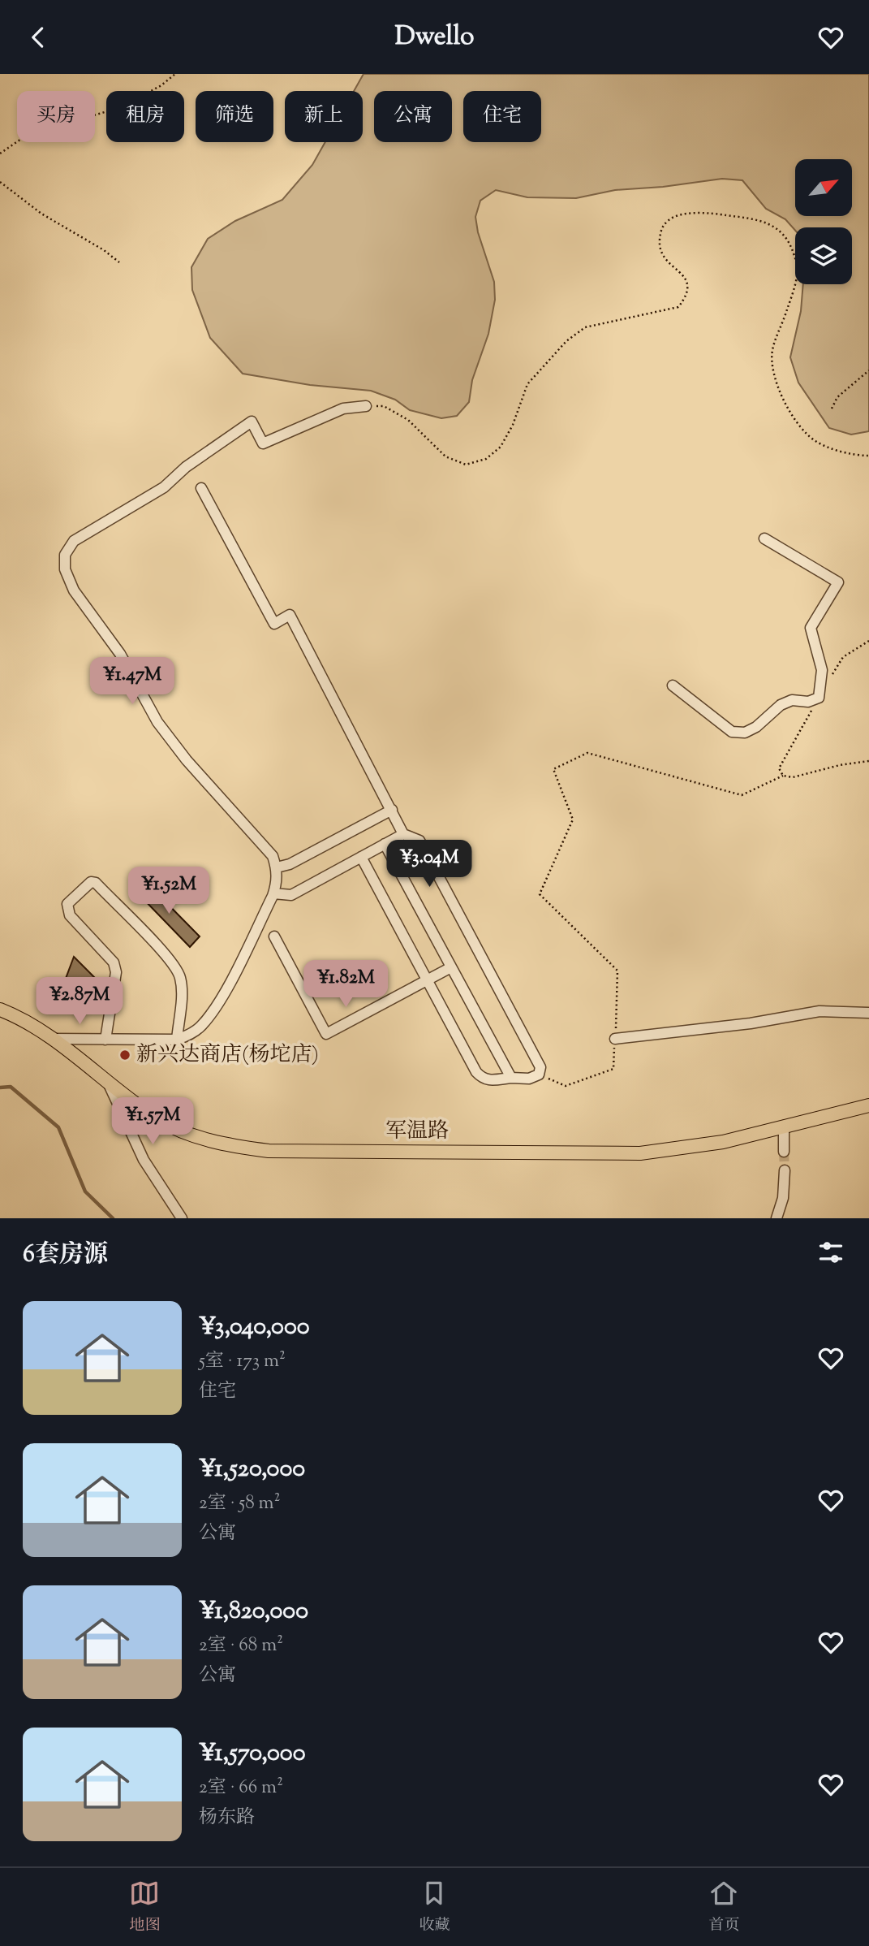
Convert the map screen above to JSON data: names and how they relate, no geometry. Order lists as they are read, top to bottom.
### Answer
{
  "streets": {
    "main road": ["军温路"]
  },
  "places": ["新兴达商店(杨坨店)"],
  "north": "top right",
  "page": {
    "header": "Dwello",
    "chip": [
      "买房",
      "租房",
      "筛选",
      "新上",
      "公寓",
      "住宅"
    ],
    "price": [
      "¥1.47M",
      "¥3.04M",
      "¥1.52M",
      "¥1.82M",
      "¥2.87M",
      "¥1.57M"
    ],
    "heading": "6套房源",
    "list": [
      {
        "name": "¥3,040,000",
        "note": "5室 · 173 m² · 住宅"
      },
      {
        "name": "¥1,520,000",
        "note": "2室 · 58 m² · 公寓"
      },
      {
        "name": "¥1,820,000",
        "note": "2室 · 68 m² · 公寓"
      },
      {
        "name": "¥1,570,000",
        "note": "2室 · 66 m² · 杨东路"
      }
    ],
    "tabs": ["地图", "收藏", "首页"]
  }
}
